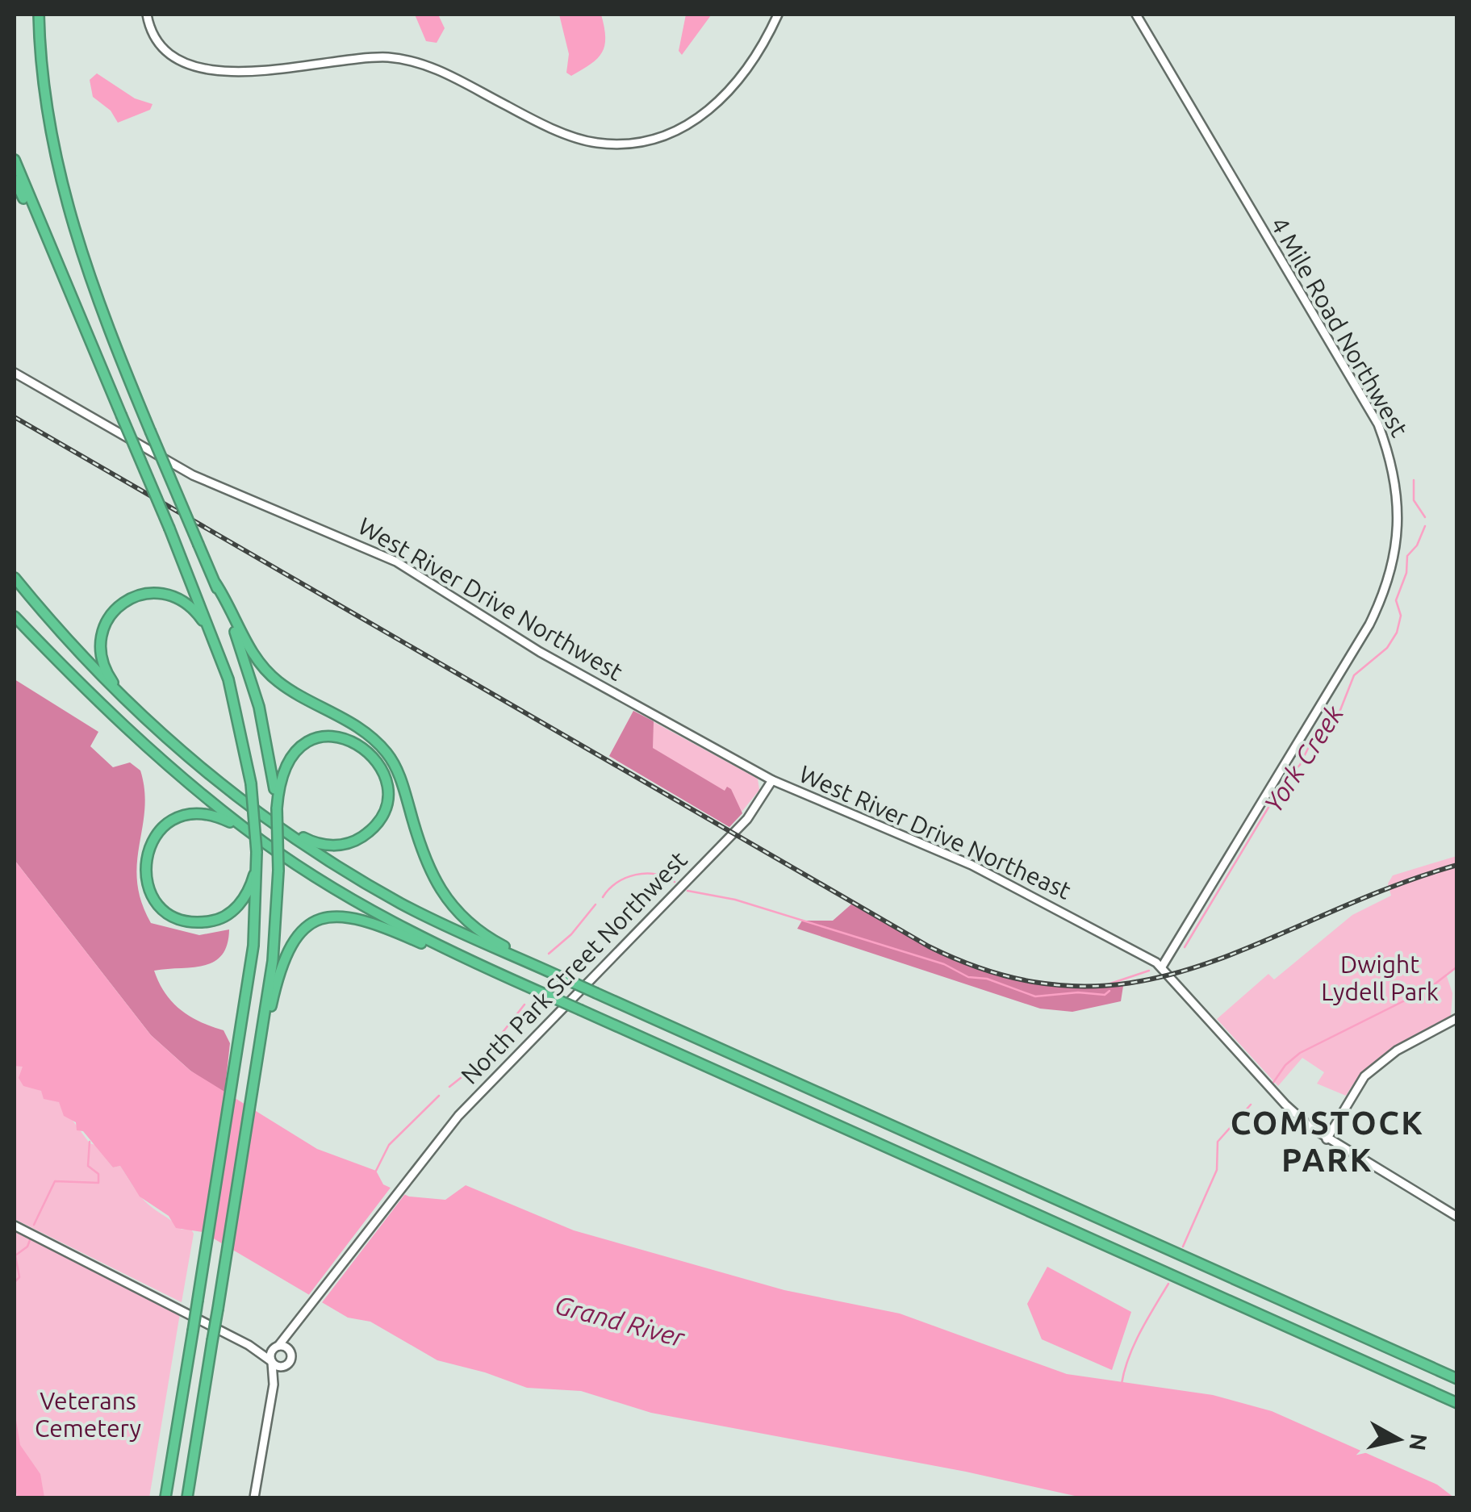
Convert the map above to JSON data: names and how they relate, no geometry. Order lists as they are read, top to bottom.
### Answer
{
  "streets": {
    "main road": [
      "4 Mile Road Northwest",
      "West River Drive Northwest",
      "West River Drive Northeast",
      "North Park Street Northwest"
    ]
  },
  "crossings": [
    ["4 Mile Road Northwest", "West River Drive Northeast"],
    ["West River Drive Northwest", "West River Drive Northeast"],
    ["West River Drive Northwest", "North Park Street Northwest"],
    ["West River Drive Northeast", "North Park Street Northwest"]
  ],
  "districts": ["COMSTOCK PARK"],
  "water": ["York Creek", "Grand River"],
  "parks": ["Dwight Lydell Park", "Veterans Cemetery"],
  "north": "right"
}
